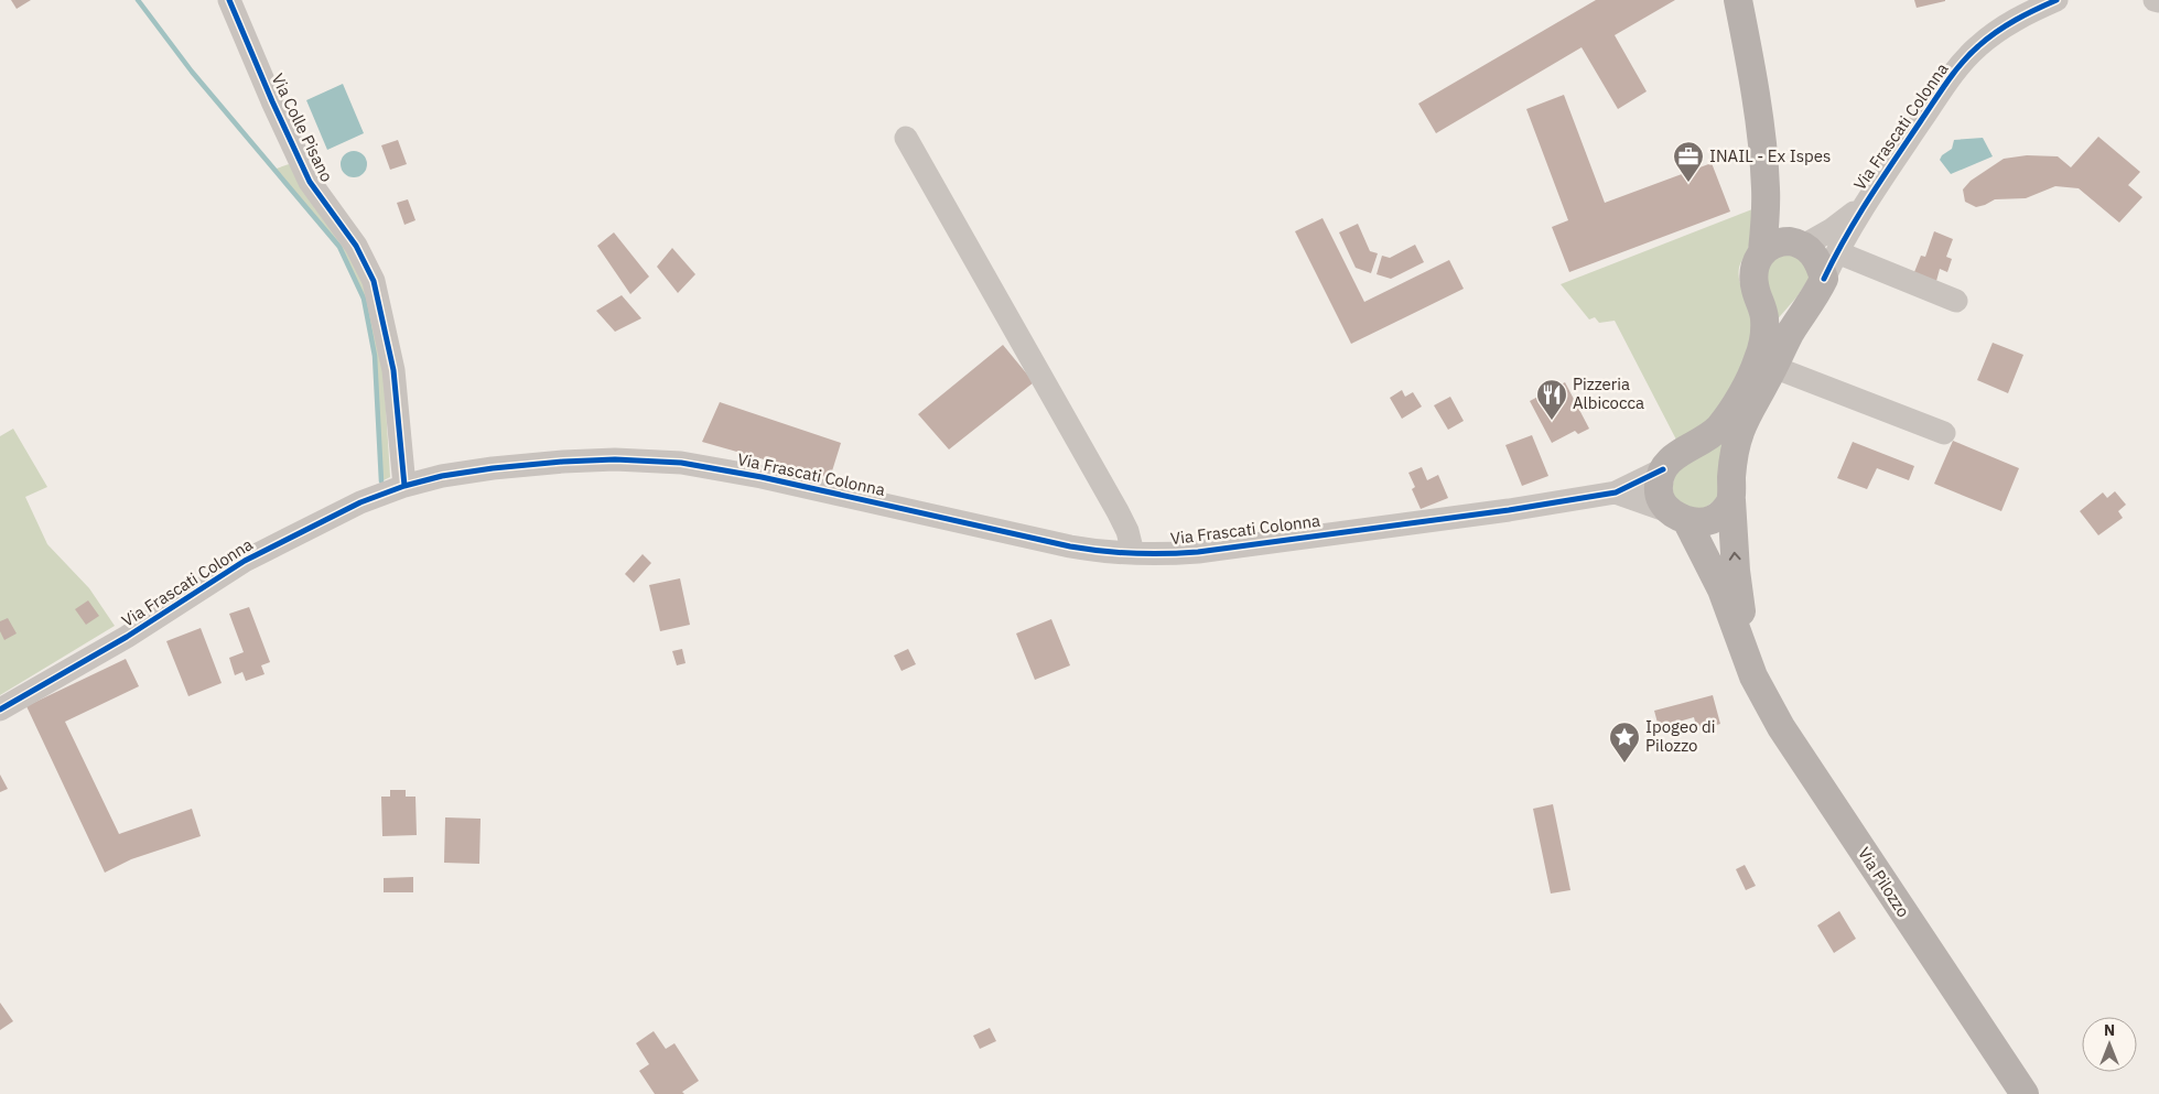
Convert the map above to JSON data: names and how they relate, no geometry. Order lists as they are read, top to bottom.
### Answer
{
  "streets": {
    "main road": ["Via Frascati Colonna", "Via Pilozzo"],
    "street": ["Via Colle Pisano"]
  },
  "crossings": [
    ["Via Frascati Colonna", "Via Colle Pisano"],
    ["Via Frascati Colonna", "Via Pilozzo"]
  ],
  "places": {
    "office": ["INAIL - Ex Ispes"],
    "restaurant": ["Pizzeria Albicocca"],
    "place": ["Ipogeo di Pilozzo"]
  },
  "north": "top"
}
